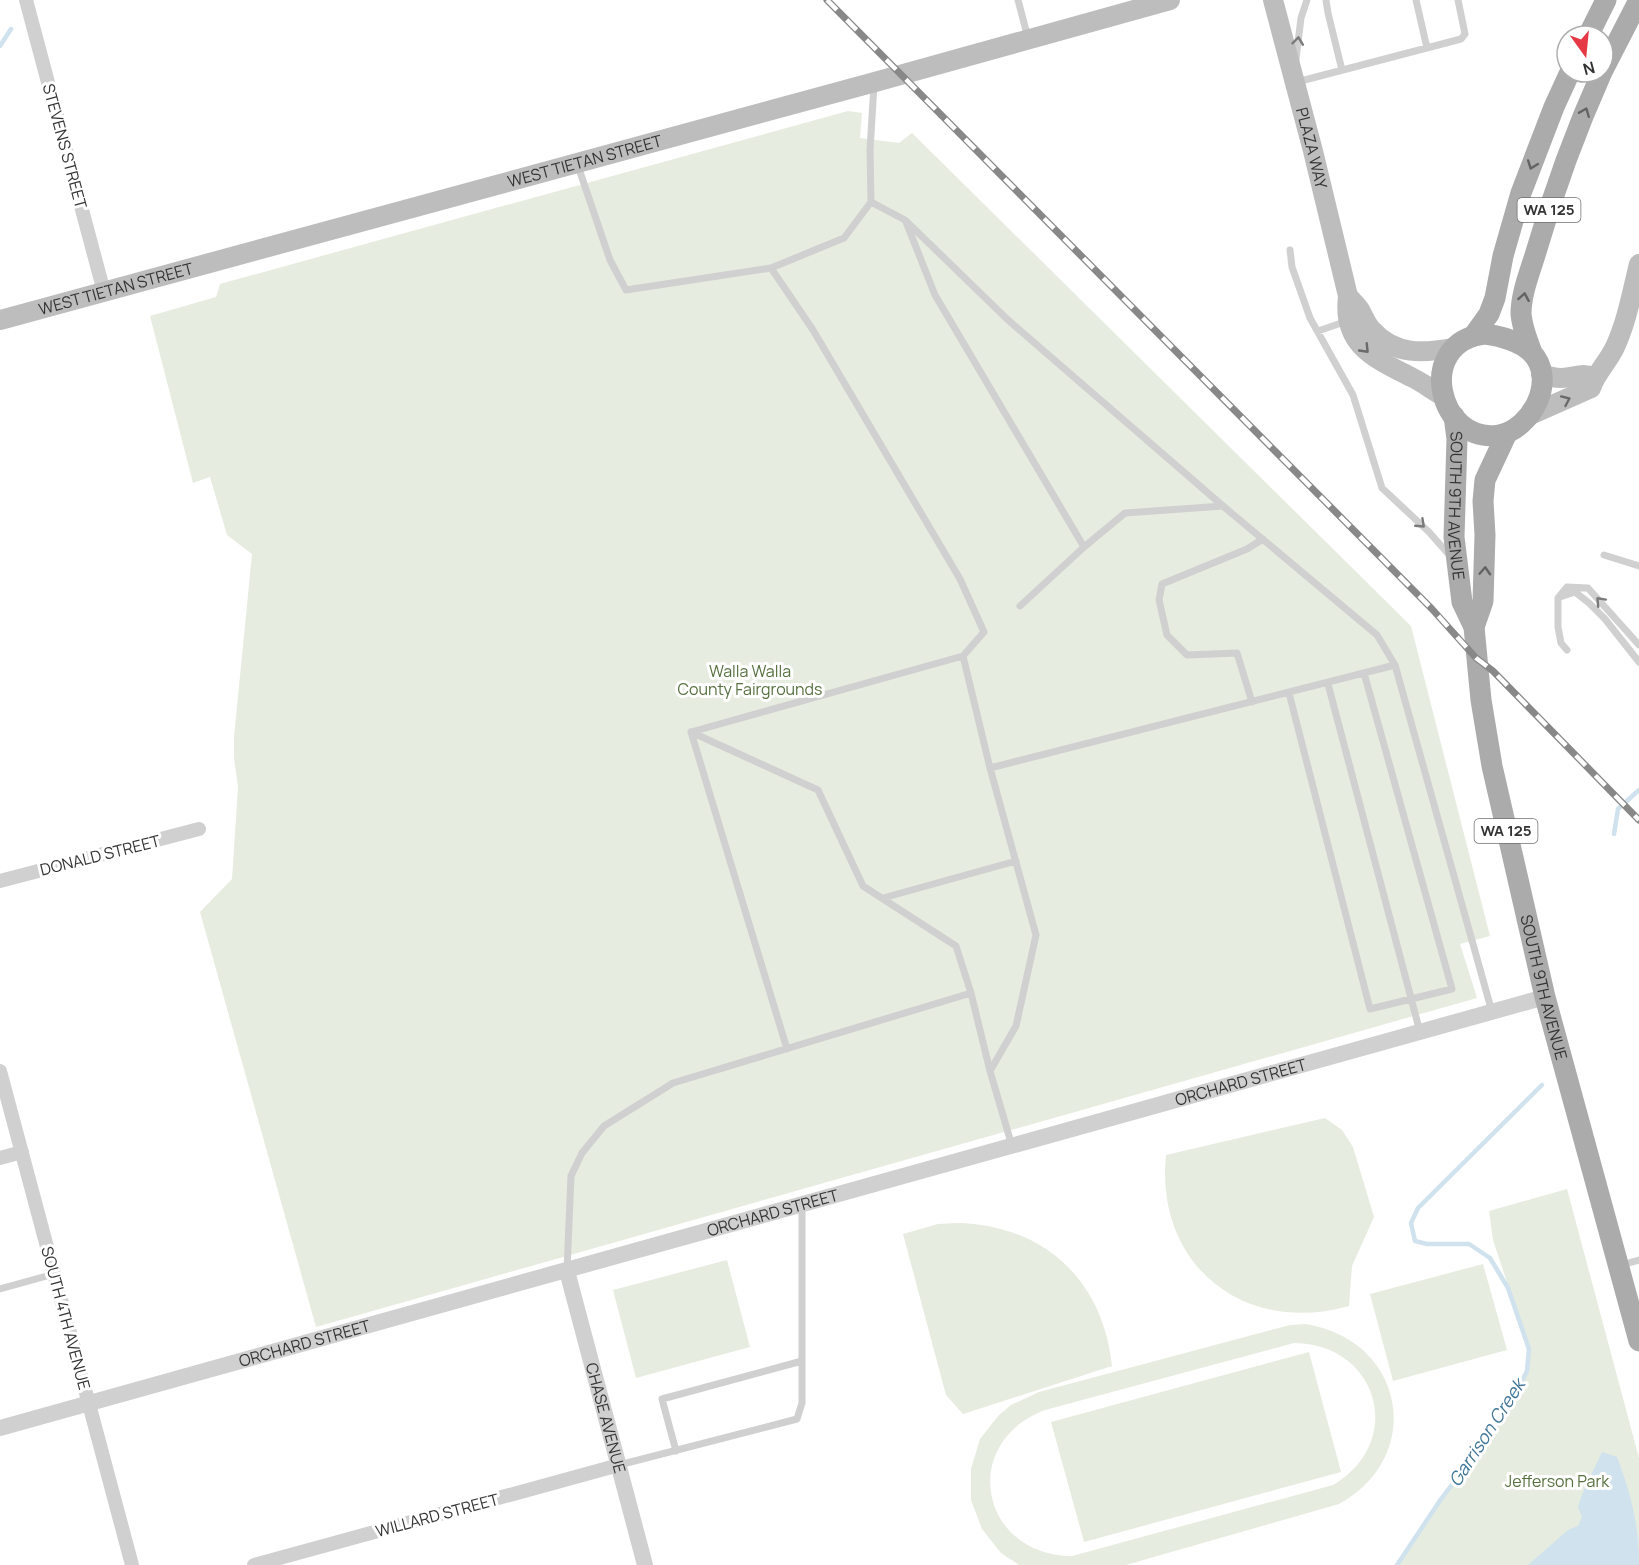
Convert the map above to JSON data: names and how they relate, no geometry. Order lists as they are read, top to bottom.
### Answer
{
  "streets": {
    "main road": [
      "PLAZA WAY",
      "WEST TIETAN STREET",
      "WA 125",
      "SOUTH 9TH AVENUE"
    ],
    "street": [
      "STEVENS STREET",
      "DONALD STREET",
      "ORCHARD STREET",
      "SOUTH 4TH AVENUE",
      "CHASE AVENUE",
      "WILLARD STREET"
    ]
  },
  "crossings": [
    ["STEVENS STREET", "WEST TIETAN STREET"],
    ["PLAZA WAY", "WA 125"],
    ["PLAZA WAY", "SOUTH 9TH AVENUE"],
    ["WA 125", "SOUTH 9TH AVENUE"],
    ["SOUTH 9TH AVENUE", "ORCHARD STREET"],
    ["ORCHARD STREET", "SOUTH 4TH AVENUE"],
    ["ORCHARD STREET", "CHASE AVENUE"],
    ["CHASE AVENUE", "WILLARD STREET"]
  ],
  "water": ["Garrison Creek"],
  "parks": ["Walla Walla County Fairgrounds", "Jefferson Park"],
  "north": "bottom"
}
